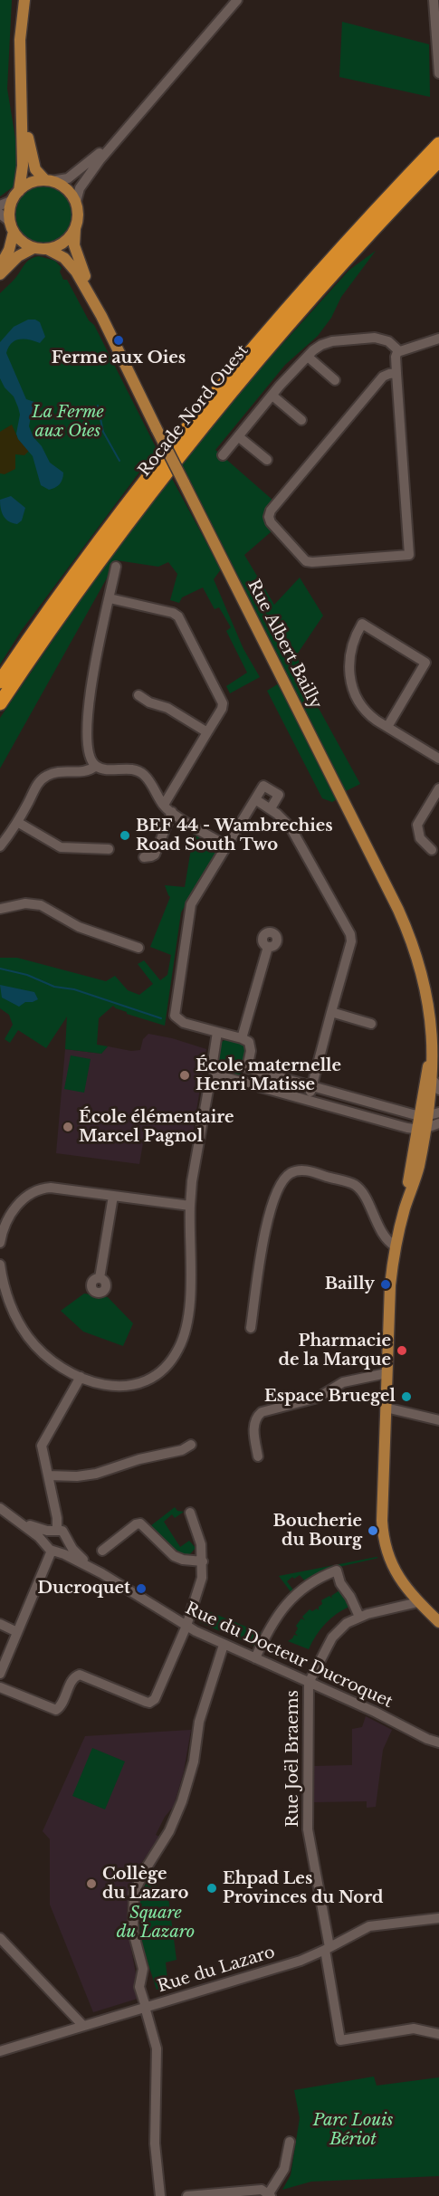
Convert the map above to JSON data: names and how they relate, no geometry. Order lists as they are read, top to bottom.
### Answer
{
  "streets": {
    "highway": ["Rocade Nord Ouest"],
    "main road": ["Rue Albert Bailly"],
    "street": ["Rue du Docteur Ducroquet", "Rue Joël Braems", "Rue du Lazaro"]
  },
  "crossings": [
    ["Rue Albert Bailly", "Rue Joël Braems"],
    ["Rue du Docteur Ducroquet", "Rue Joël Braems"],
    ["Rue Joël Braems", "Rue du Lazaro"]
  ],
  "parks": ["La Ferme aux Oies", "Square du Lazaro", "Parc Louis Bériot"],
  "places": [
    "Ferme aux Oies",
    "BEF 44 - Wambrechies Road South Two",
    "École maternelle Henri Matisse",
    "École élémentaire Marcel Pagnol",
    "Bailly",
    "Pharmacie de la Marque",
    "Espace Bruegel",
    "Boucherie du Bourg",
    "Ducroquet",
    "Collège du Lazaro",
    "Ehpad Les Provinces du Nord"
  ]
}
